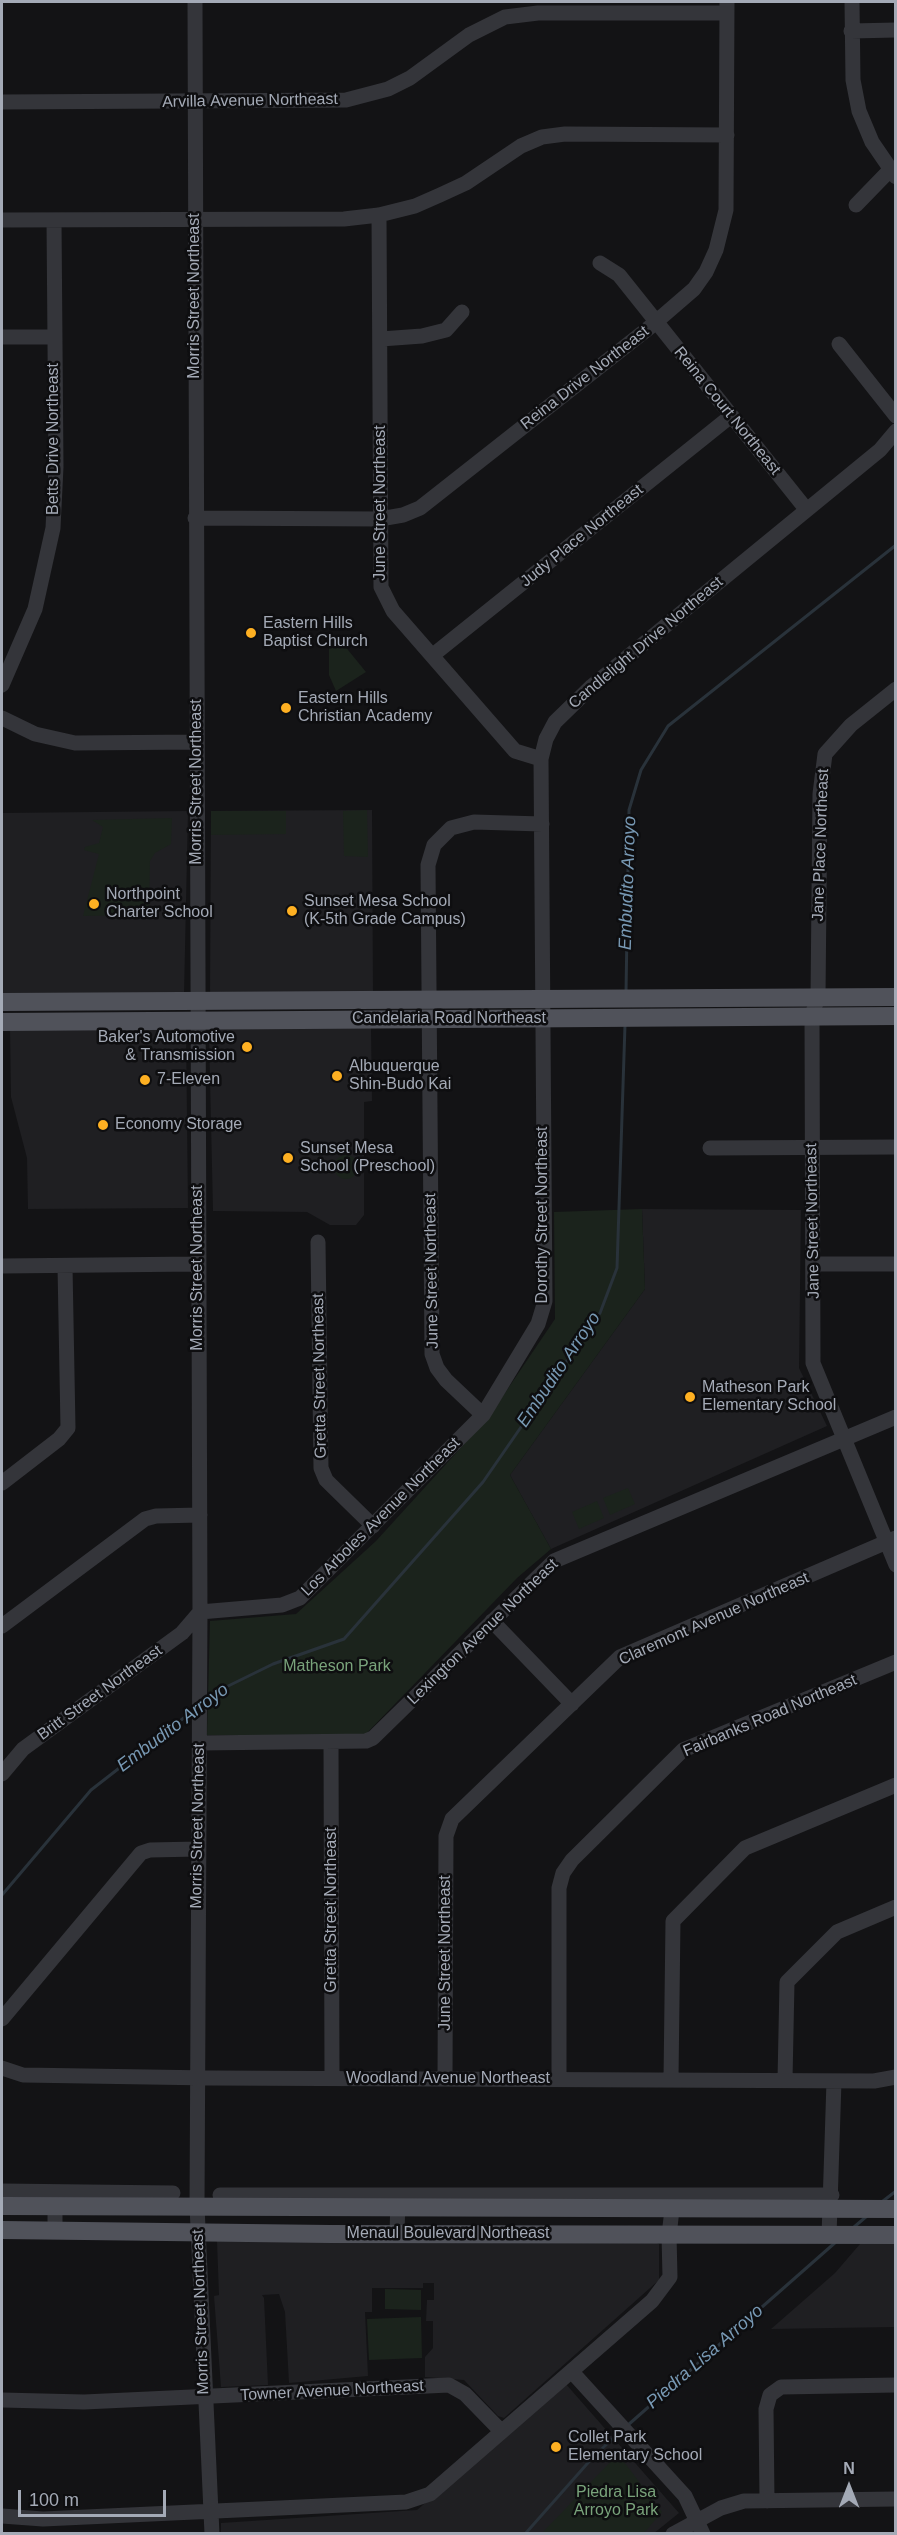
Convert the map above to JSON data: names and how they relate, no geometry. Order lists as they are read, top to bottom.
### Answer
{
  "streets": {
    "main road": ["Candelaria Road Northeast", "Menaul Boulevard Northeast"],
    "street": [
      "Arvilla Avenue Northeast",
      "Morris Street Northeast",
      "Reina Drive Northeast",
      "Reina Court Northeast",
      "Betts Drive Northeast",
      "June Street Northeast",
      "Judy Place Northeast",
      "Candlelight Drive Northeast",
      "Jane Place Northeast",
      "Dorothy Street Northeast",
      "Jane Street Northeast",
      "Gretta Street Northeast",
      "Los Arboles Avenue Northeast",
      "Claremont Avenue Northeast",
      "Lexington Avenue Northeast",
      "Britt Street Northeast",
      "Fairbanks Road Northeast",
      "Woodland Avenue Northeast",
      "Towner Avenue Northeast"
    ]
  },
  "crossings": [
    ["Arvilla Avenue Northeast", "Morris Street Northeast"],
    ["Arvilla Avenue Northeast", "Reina Drive Northeast"],
    ["Morris Street Northeast", "Reina Drive Northeast"],
    ["Morris Street Northeast", "Candelaria Road Northeast"],
    ["Morris Street Northeast", "Los Arboles Avenue Northeast"],
    ["Morris Street Northeast", "Lexington Avenue Northeast"],
    ["Morris Street Northeast", "Britt Street Northeast"],
    ["Morris Street Northeast", "Woodland Avenue Northeast"],
    ["Morris Street Northeast", "Menaul Boulevard Northeast"],
    ["Morris Street Northeast", "Towner Avenue Northeast"],
    ["Reina Drive Northeast", "Reina Court Northeast"],
    ["Reina Drive Northeast", "June Street Northeast"],
    ["Reina Court Northeast", "Judy Place Northeast"],
    ["Reina Court Northeast", "Candlelight Drive Northeast"],
    ["June Street Northeast", "Judy Place Northeast"],
    ["June Street Northeast", "Candlelight Drive Northeast"],
    ["June Street Northeast", "Candelaria Road Northeast"],
    ["June Street Northeast", "Dorothy Street Northeast"],
    ["June Street Northeast", "Los Arboles Avenue Northeast"],
    ["June Street Northeast", "Claremont Avenue Northeast"],
    ["June Street Northeast", "Woodland Avenue Northeast"],
    ["Candlelight Drive Northeast", "Candelaria Road Northeast"],
    ["Candlelight Drive Northeast", "Dorothy Street Northeast"],
    ["Jane Place Northeast", "Candelaria Road Northeast"],
    ["Jane Place Northeast", "Jane Street Northeast"],
    ["Candelaria Road Northeast", "Dorothy Street Northeast"],
    ["Candelaria Road Northeast", "Jane Street Northeast"],
    ["Dorothy Street Northeast", "Los Arboles Avenue Northeast"],
    ["Jane Street Northeast", "Claremont Avenue Northeast"],
    ["Jane Street Northeast", "Lexington Avenue Northeast"],
    ["Gretta Street Northeast", "Los Arboles Avenue Northeast"],
    ["Gretta Street Northeast", "Lexington Avenue Northeast"],
    ["Gretta Street Northeast", "Woodland Avenue Northeast"],
    ["Los Arboles Avenue Northeast", "Britt Street Northeast"],
    ["Fairbanks Road Northeast", "Woodland Avenue Northeast"]
  ],
  "water": ["Embudito Arroyo", "Piedra Lisa Arroyo"],
  "parks": ["Matheson Park", "Piedra Lisa Arroyo Park"],
  "places": [
    "Eastern Hills Baptist Church",
    "Eastern Hills Christian Academy",
    "Northpoint Charter School",
    "Sunset Mesa School (K-5th Grade Campus)",
    "Baker's Automotive & Transmission",
    "Albuquerque Shin-Budo Kai",
    "7-Eleven",
    "Economy Storage",
    "Sunset Mesa School (Preschool)",
    "Matheson Park Elementary School",
    "Collet Park Elementary School"
  ],
  "scale_bar": "100 m",
  "north": "top"
}
